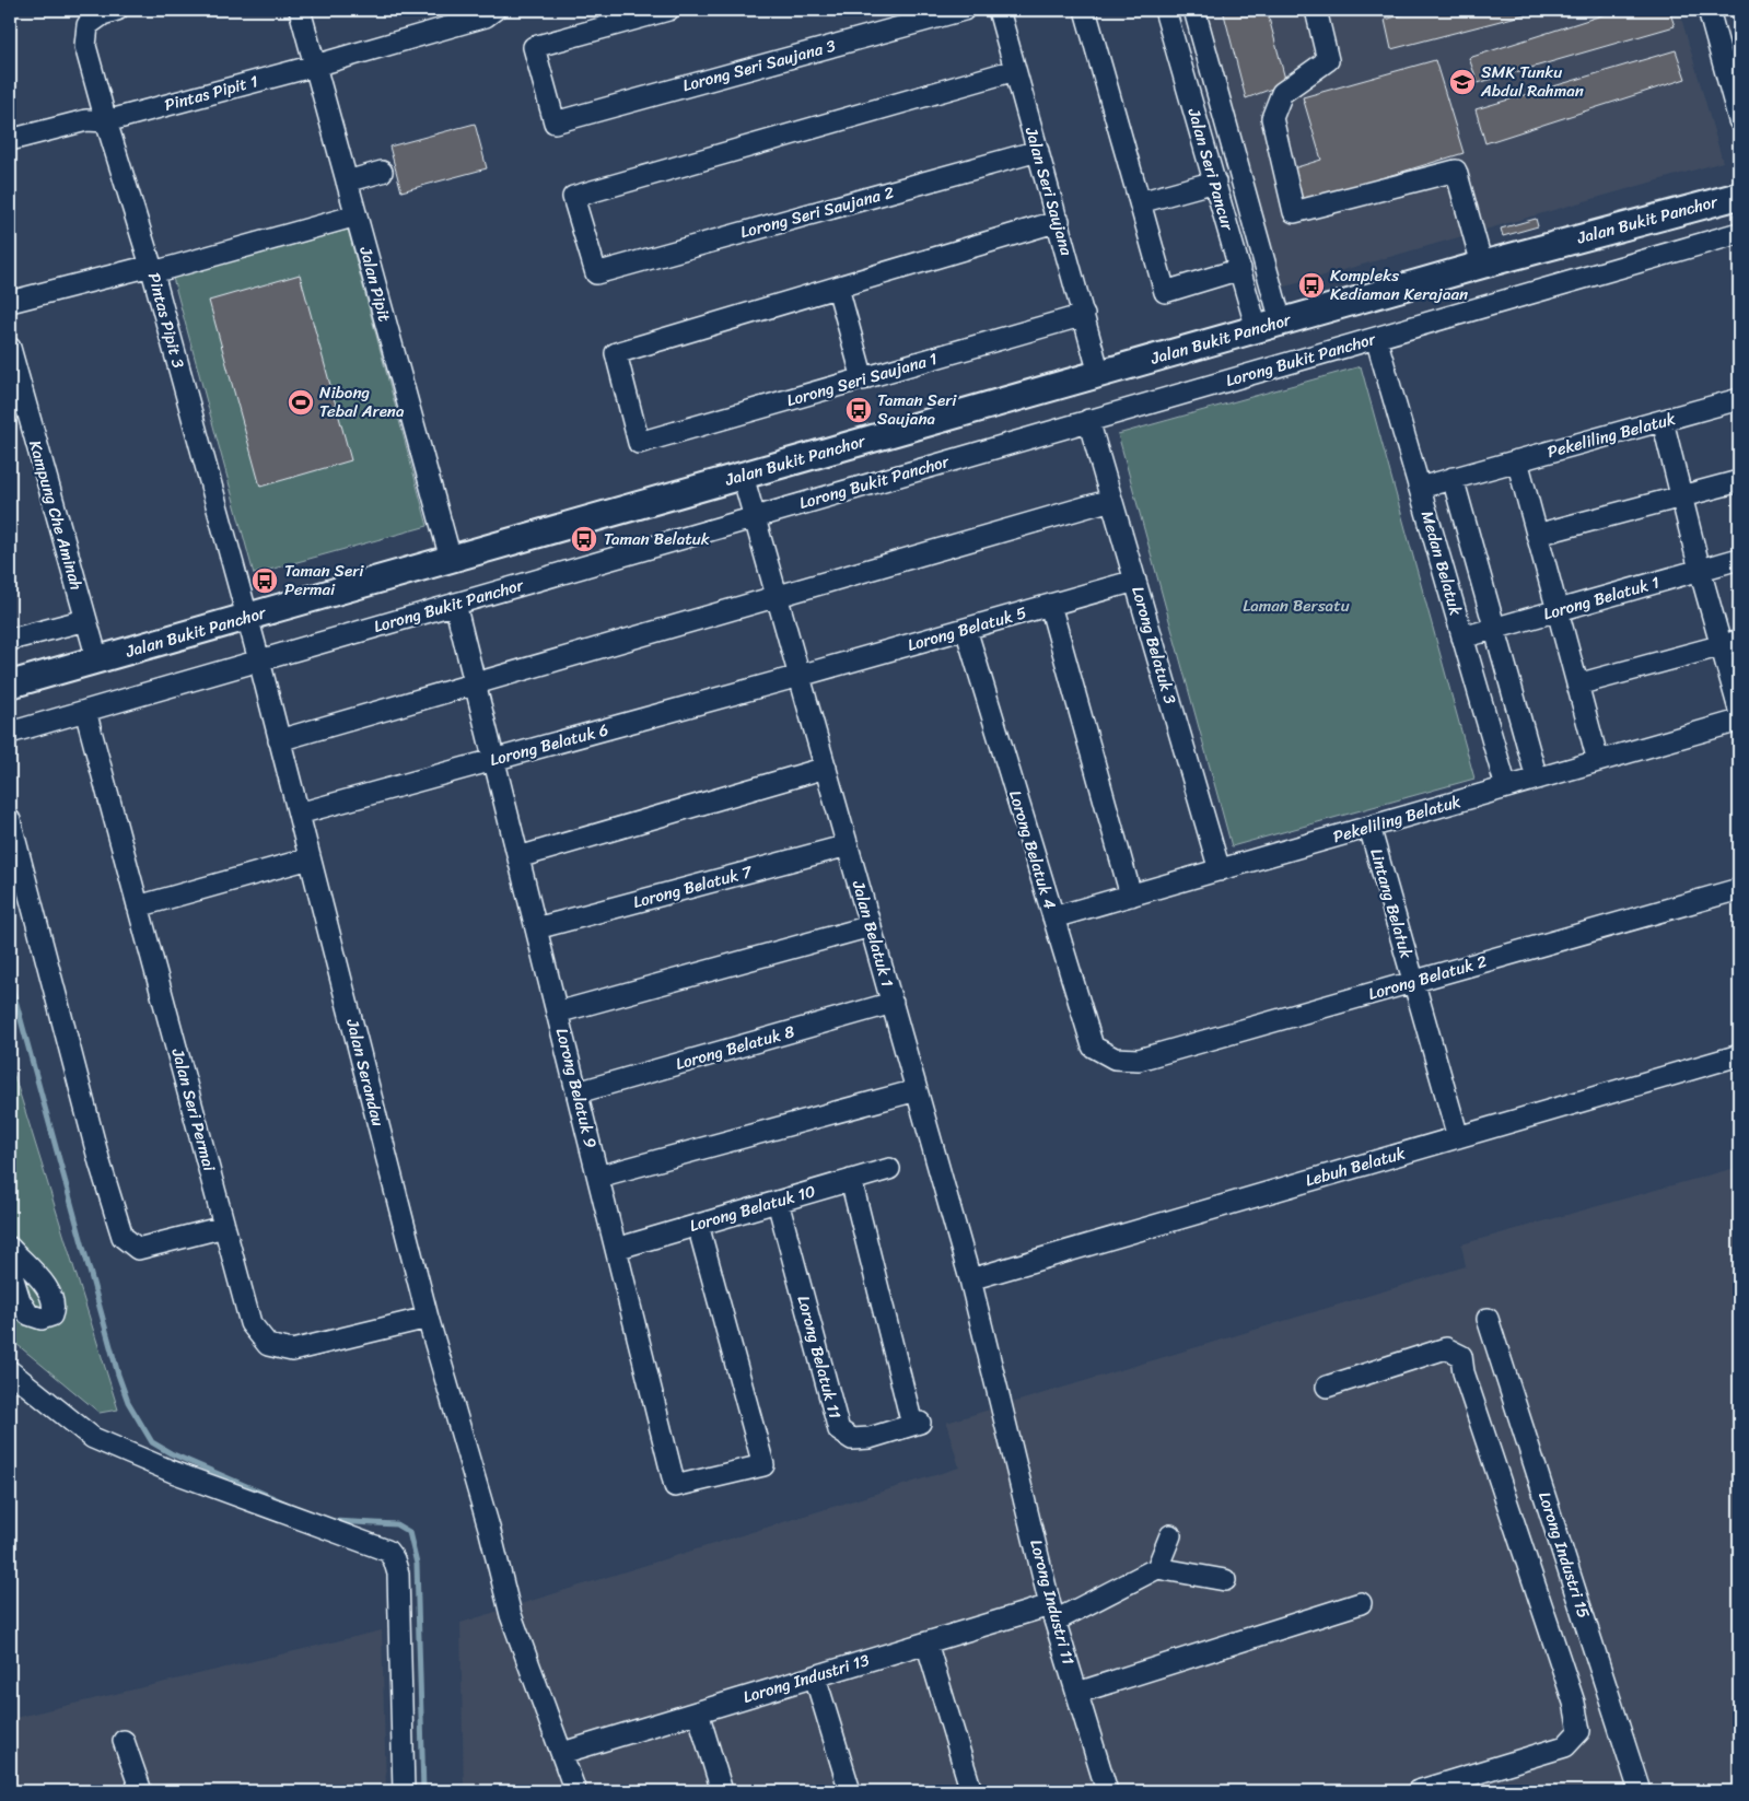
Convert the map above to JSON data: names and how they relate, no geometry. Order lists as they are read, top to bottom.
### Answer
{
  "streets": {
    "main road": ["Jalan Bukit Panchor"],
    "street": [
      "Lorong Seri Saujana 3",
      "Pintas Pipit 1",
      "Jalan Seri Pancur",
      "Jalan Seri Saujana",
      "Lorong Seri Saujana 2",
      "Jalan Pipit",
      "Pintas Pipit 3",
      "Lorong Bukit Panchor",
      "Lorong Seri Saujana 1",
      "Pekeliling Belatuk",
      "Kampung Che Aminah",
      "Medan Belatuk",
      "Lorong Belatuk 1",
      "Lorong Belatuk 5",
      "Lorong Belatuk 3",
      "Lorong Belatuk 6",
      "Lorong Belatuk 4",
      "Lorong Belatuk 7",
      "Lintang Belatuk",
      "Jalan Belatuk 1",
      "Lorong Belatuk 2",
      "Lorong Belatuk 8",
      "Jalan Serandau",
      "Lorong Belatuk 9",
      "Jalan Seri Permai",
      "Lebuh Belatuk",
      "Lorong Belatuk 10",
      "Lorong Belatuk 11",
      "Lorong Industri 15",
      "Lorong Industri 11",
      "Lorong Industri 13"
    ]
  },
  "crossings": [
    ["Pintas Pipit 1", "Jalan Pipit"],
    ["Pintas Pipit 1", "Pintas Pipit 3"],
    ["Jalan Seri Pancur", "Jalan Bukit Panchor"],
    ["Jalan Seri Saujana", "Lorong Seri Saujana 2"],
    ["Jalan Seri Saujana", "Jalan Bukit Panchor"],
    ["Jalan Seri Saujana", "Lorong Seri Saujana 1"],
    ["Jalan Bukit Panchor", "Jalan Pipit"],
    ["Jalan Bukit Panchor", "Pintas Pipit 3"],
    ["Jalan Bukit Panchor", "Kampung Che Aminah"],
    ["Jalan Bukit Panchor", "Jalan Belatuk 1"],
    ["Jalan Bukit Panchor", "Jalan Serandau"],
    ["Pintas Pipit 3", "Jalan Serandau"],
    ["Lorong Bukit Panchor", "Medan Belatuk"],
    ["Lorong Bukit Panchor", "Lorong Belatuk 3"],
    ["Lorong Bukit Panchor", "Jalan Belatuk 1"],
    ["Lorong Bukit Panchor", "Jalan Serandau"],
    ["Lorong Bukit Panchor", "Lorong Belatuk 9"],
    ["Lorong Bukit Panchor", "Jalan Seri Permai"],
    ["Pekeliling Belatuk", "Medan Belatuk"],
    ["Pekeliling Belatuk", "Lorong Belatuk 3"],
    ["Pekeliling Belatuk", "Lorong Belatuk 4"],
    ["Pekeliling Belatuk", "Lintang Belatuk"],
    ["Medan Belatuk", "Lorong Belatuk 1"],
    ["Lorong Belatuk 5", "Lorong Belatuk 3"],
    ["Lorong Belatuk 5", "Lorong Belatuk 6"],
    ["Lorong Belatuk 5", "Lorong Belatuk 4"],
    ["Lorong Belatuk 5", "Jalan Belatuk 1"],
    ["Lorong Belatuk 6", "Jalan Belatuk 1"],
    ["Lorong Belatuk 6", "Jalan Serandau"],
    ["Lorong Belatuk 6", "Lorong Belatuk 9"],
    ["Lorong Belatuk 4", "Lorong Belatuk 2"],
    ["Lorong Belatuk 7", "Jalan Belatuk 1"],
    ["Lorong Belatuk 7", "Lorong Belatuk 9"],
    ["Lintang Belatuk", "Lorong Belatuk 2"],
    ["Lintang Belatuk", "Lebuh Belatuk"],
    ["Jalan Belatuk 1", "Lorong Belatuk 8"],
    ["Jalan Belatuk 1", "Lebuh Belatuk"],
    ["Jalan Belatuk 1", "Lorong Industri 11"],
    ["Lorong Belatuk 8", "Lorong Belatuk 9"],
    ["Jalan Serandau", "Jalan Seri Permai"],
    ["Jalan Serandau", "Lorong Industri 13"],
    ["Lorong Belatuk 9", "Lorong Belatuk 10"],
    ["Lorong Belatuk 10", "Lorong Belatuk 11"],
    ["Lorong Industri 11", "Lorong Industri 13"]
  ],
  "parks": ["Laman Bersatu"],
  "places": {
    "school or university": ["SMK Tunku Abdul Rahman"],
    "bus stop": [
      "Kompleks Kediaman Kerajaan",
      "Taman Seri Saujana",
      "Taman Belatuk",
      "Taman Seri Permai"
    ],
    "sports": ["Nibong Tebal Arena"]
  }
}
